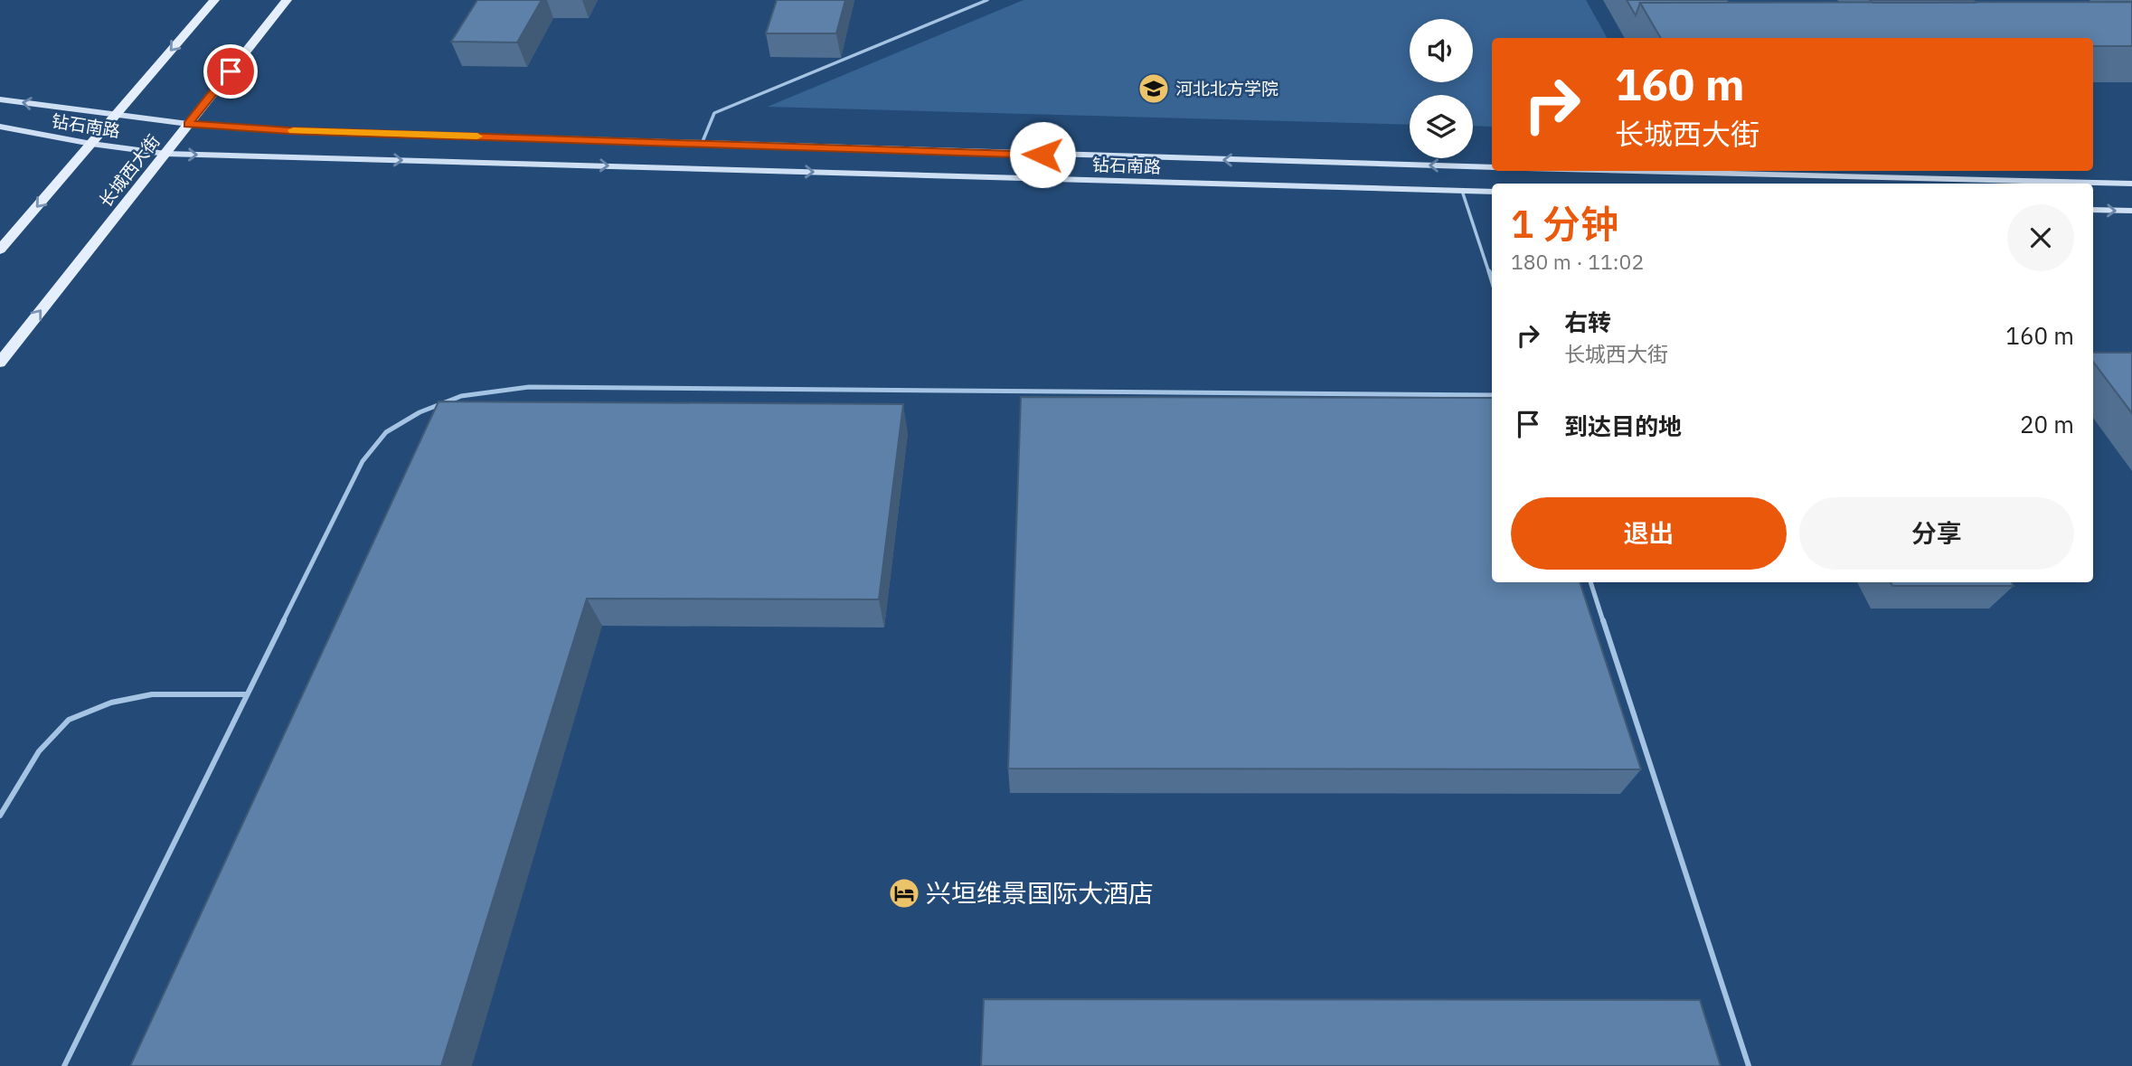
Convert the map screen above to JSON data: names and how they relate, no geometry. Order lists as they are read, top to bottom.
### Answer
{
  "streets": {
    "main road": ["钻石南路", "长城西大街"]
  },
  "crossings": [
    ["钻石南路", "长城西大街"]
  ],
  "places": {
    "school or university": ["河北北方学院"],
    "hotel": ["兴垣维景国际大酒店"]
  },
  "page": {
    "turn": ["160 m", "长城西大街"],
    "heading": ["1 分钟", "180 m · 11:02"],
    "list": [
      {
        "name": "右转",
        "note": "长城西大街",
        "value": "160 m"
      },
      {
        "name": "到达目的地",
        "value": "20 m"
      }
    ],
    "buttons": ["退出", "分享"]
  }
}
